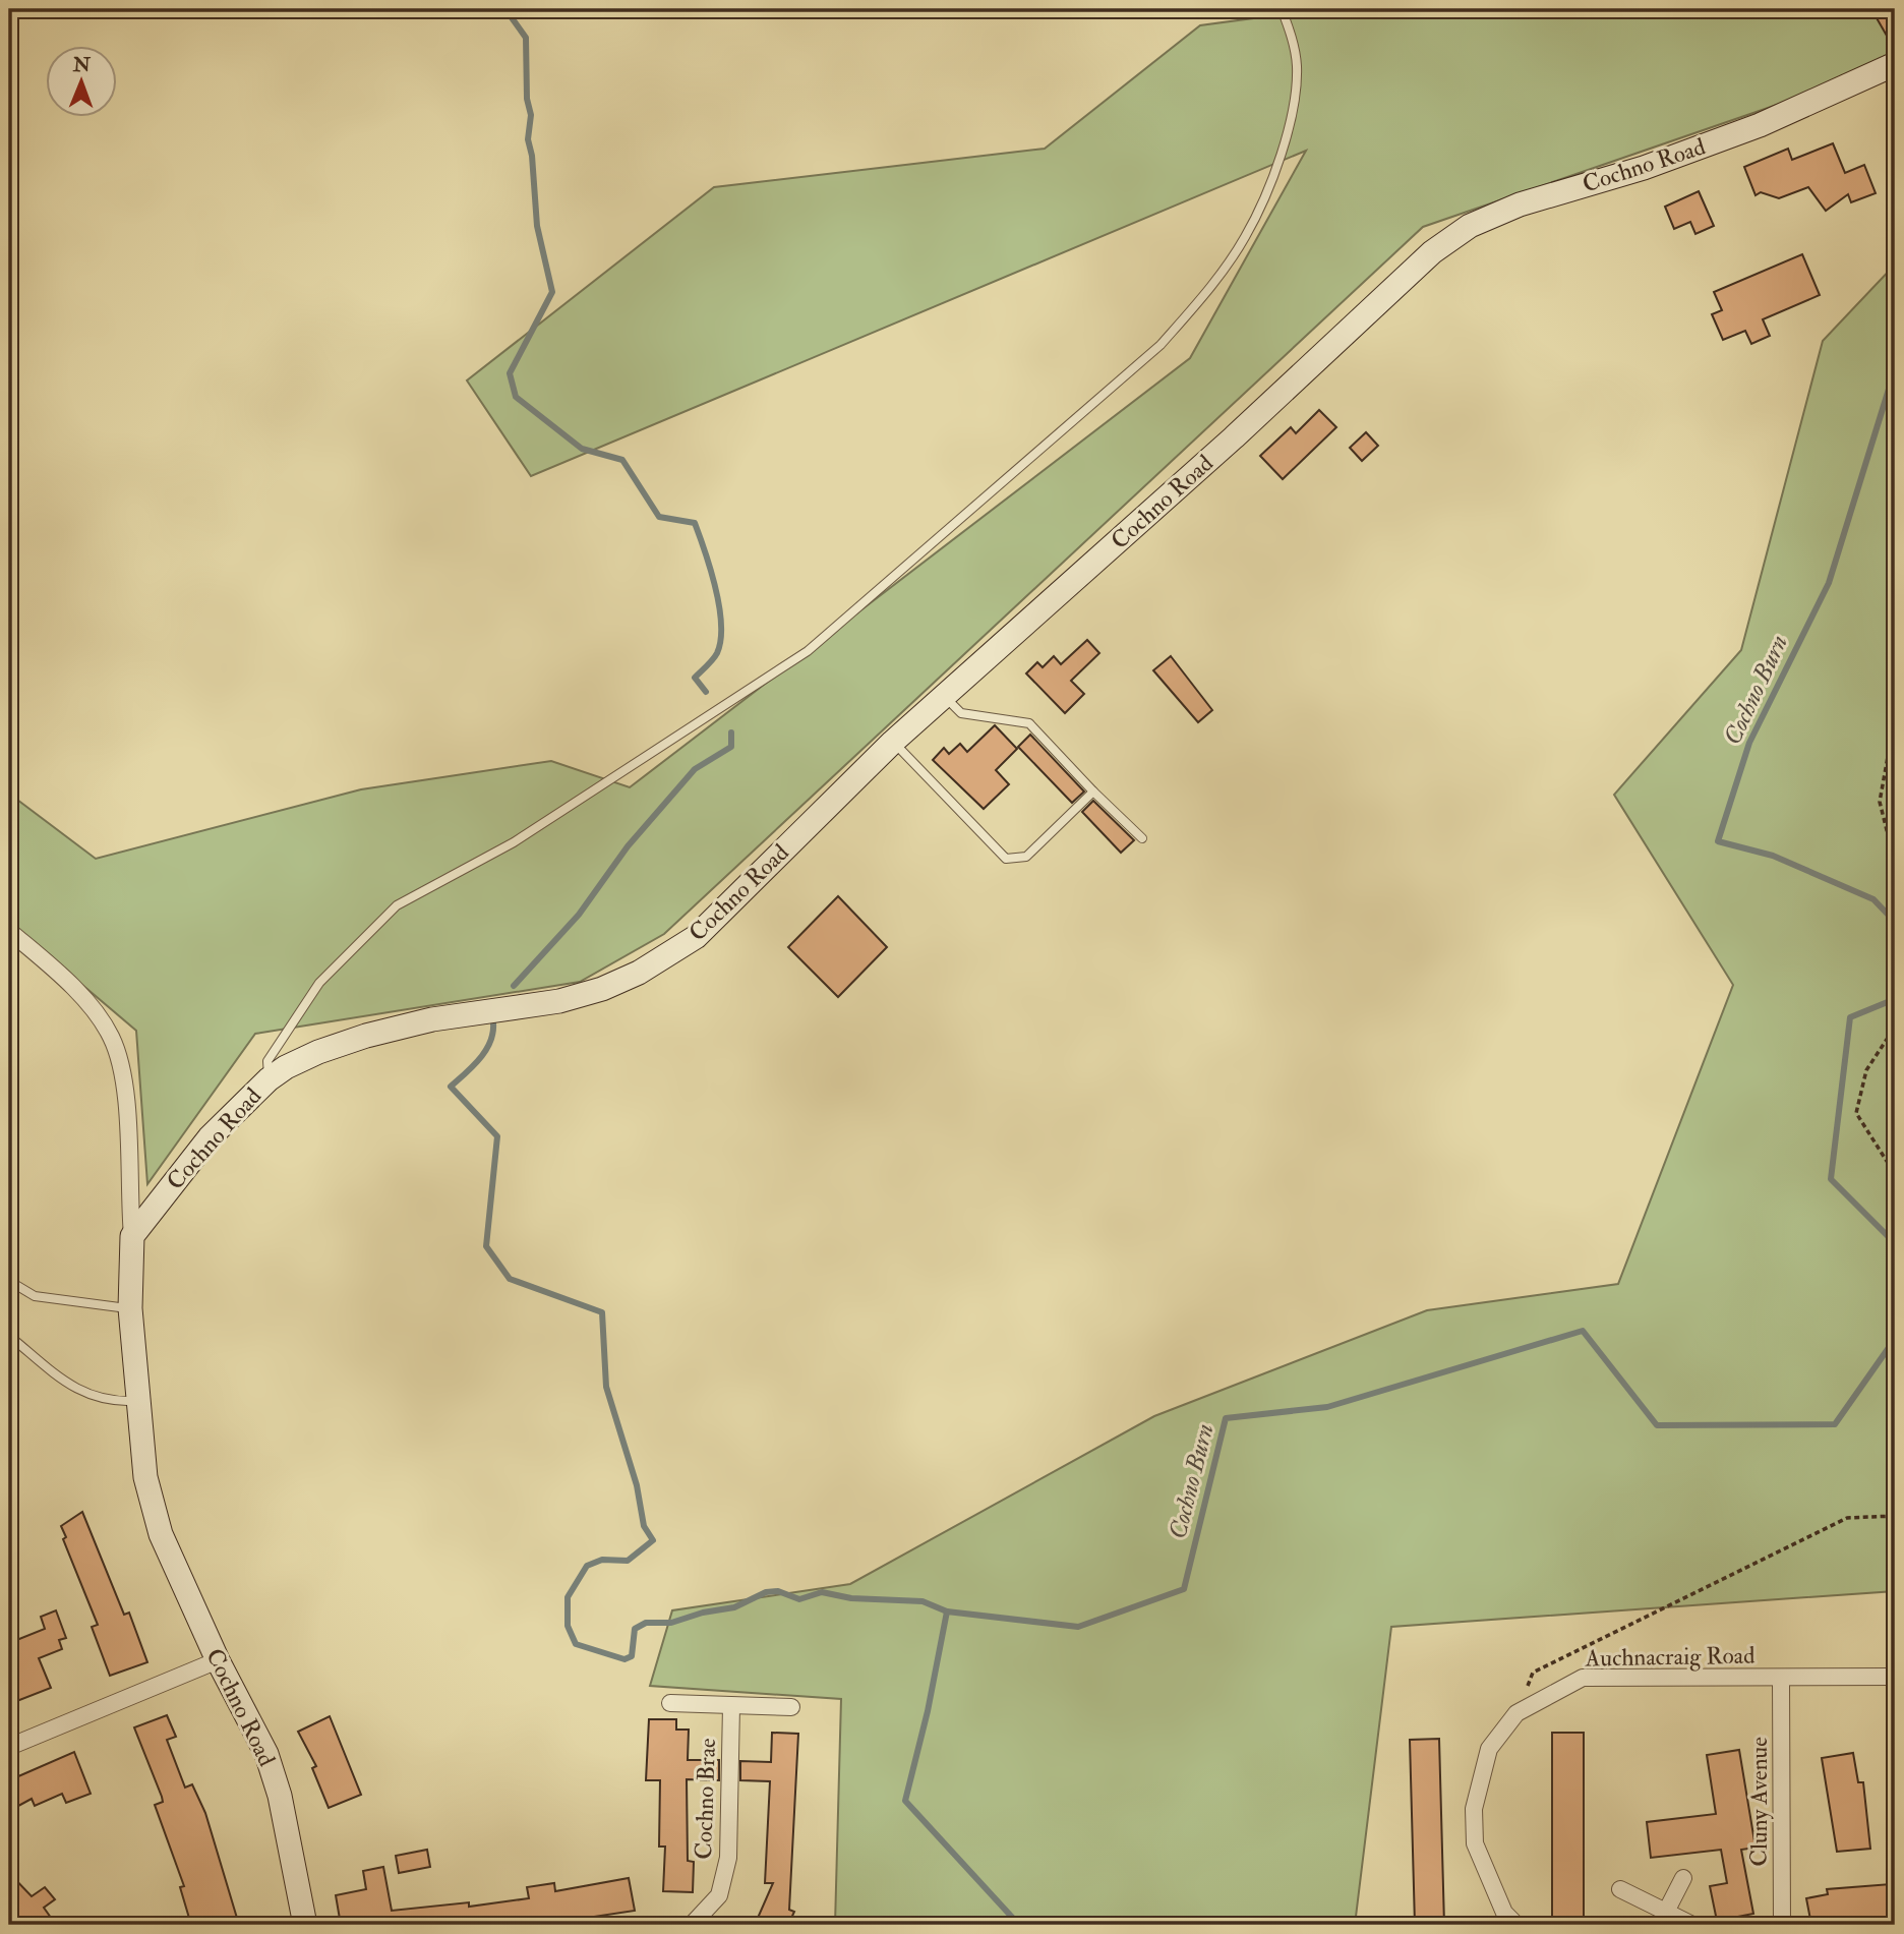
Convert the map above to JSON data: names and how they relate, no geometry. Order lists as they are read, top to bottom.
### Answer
{
  "streets": {
    "street": [
      "Cochno Road",
      "Auchnacraig Road",
      "Cochno Brae",
      "Cluny Avenue"
    ]
  },
  "crossings": [
    ["Auchnacraig Road", "Cluny Avenue"]
  ],
  "water": ["Cochno Burn"],
  "north": "top"
}
